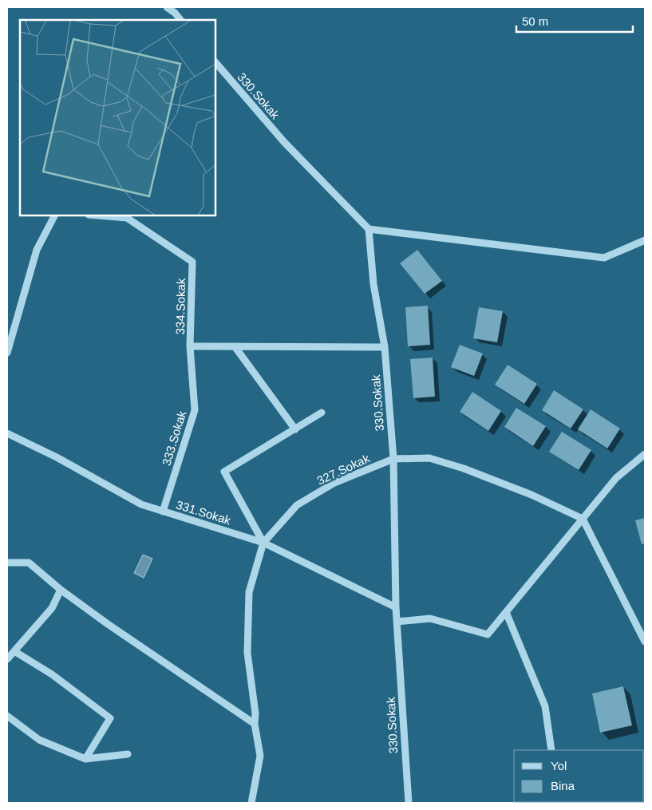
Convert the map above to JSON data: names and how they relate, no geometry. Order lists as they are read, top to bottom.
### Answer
{
  "streets": {
    "street": [
      "330.Sokak",
      "334.Sokak",
      "333.Sokak",
      "327.Sokak",
      "331.Sokak"
    ]
  },
  "crossings": [
    ["330.Sokak", "334.Sokak"],
    ["330.Sokak", "327.Sokak"],
    ["330.Sokak", "331.Sokak"],
    ["334.Sokak", "333.Sokak"],
    ["333.Sokak", "331.Sokak"],
    ["327.Sokak", "331.Sokak"]
  ],
  "legend": ["Yol", "Bina"],
  "scale_bar": "50 m"
}
